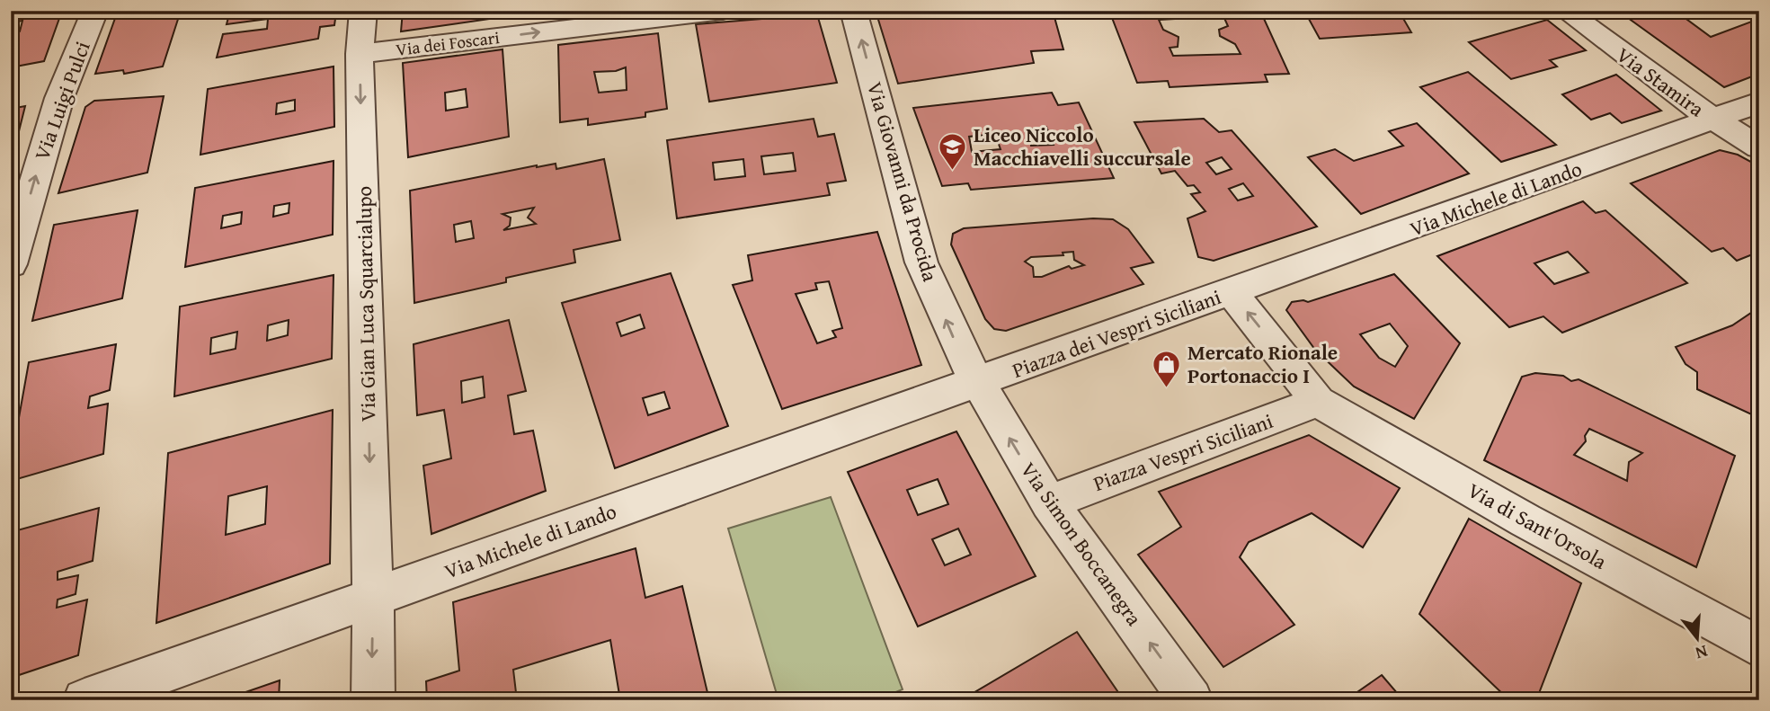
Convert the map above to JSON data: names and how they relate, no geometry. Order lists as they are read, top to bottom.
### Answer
{
  "streets": {
    "street": [
      "Via dei Foscari",
      "Via Stamira",
      "Via Luigi Pulci",
      "Via Giovanni da Procida",
      "Via Michele di Lando",
      "Via Gian Luca Squarcialupo",
      "Piazza dei Vespri Siciliani",
      "Piazza Vespri Siciliani",
      "Via di Sant'Orsola",
      "Via Simon Boccanegra"
    ]
  },
  "crossings": [
    ["Via dei Foscari", "Via Gian Luca Squarcialupo"],
    ["Via Stamira", "Via Michele di Lando"],
    ["Via Giovanni da Procida", "Via Michele di Lando"],
    ["Via Giovanni da Procida", "Piazza dei Vespri Siciliani"],
    ["Via Giovanni da Procida", "Via Simon Boccanegra"],
    ["Via Michele di Lando", "Via Gian Luca Squarcialupo"],
    ["Via Michele di Lando", "Piazza dei Vespri Siciliani"],
    ["Via Michele di Lando", "Via Simon Boccanegra"],
    ["Piazza dei Vespri Siciliani", "Piazza Vespri Siciliani"],
    ["Piazza dei Vespri Siciliani", "Via di Sant'Orsola"],
    ["Piazza dei Vespri Siciliani", "Via Simon Boccanegra"],
    ["Piazza Vespri Siciliani", "Via di Sant'Orsola"],
    ["Piazza Vespri Siciliani", "Via Simon Boccanegra"]
  ],
  "one_way": [
    "Via dei Foscari",
    "Via Luigi Pulci",
    "Via Giovanni da Procida",
    "Via Gian Luca Squarcialupo",
    "Via Simon Boccanegra"
  ],
  "places": {
    "school or university": ["Liceo Niccolo Macchiavelli succursale"],
    "shop": ["Mercato Rionale Portonaccio I"]
  },
  "north": "bottom"
}
